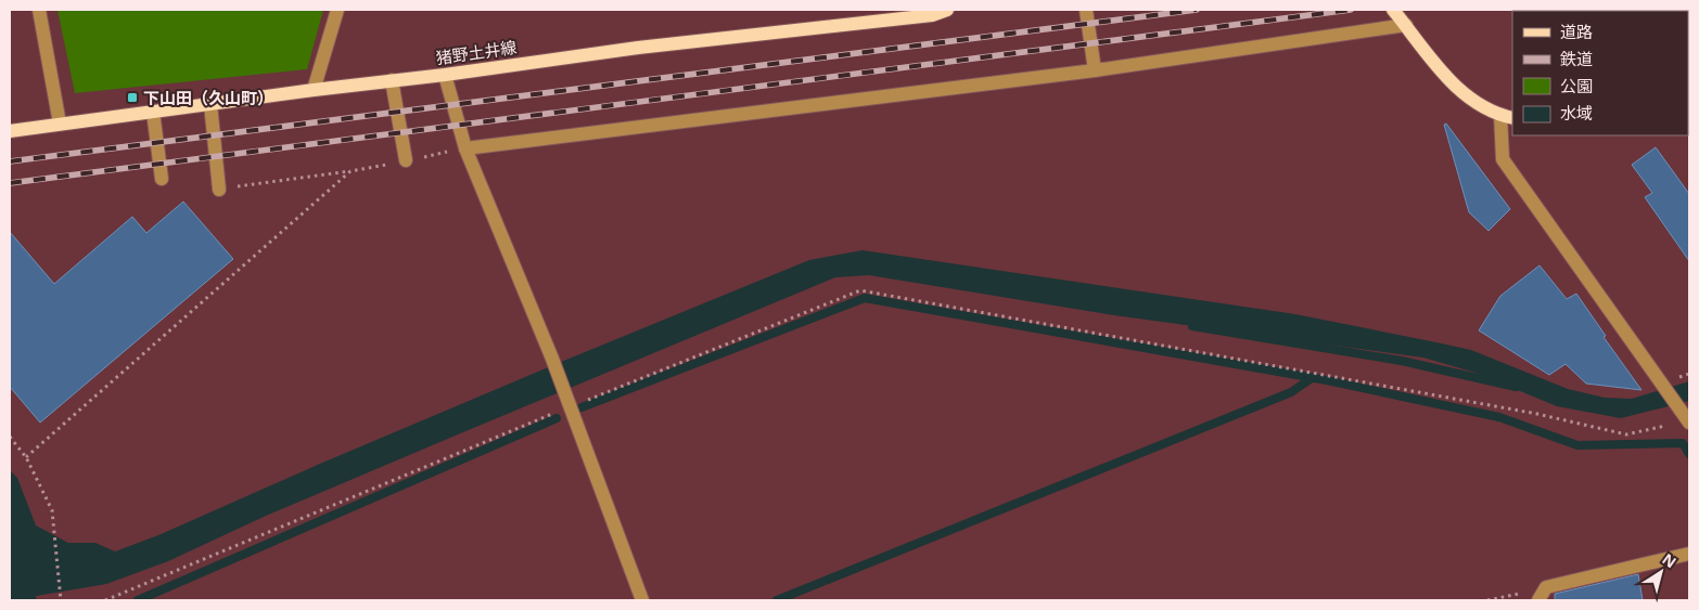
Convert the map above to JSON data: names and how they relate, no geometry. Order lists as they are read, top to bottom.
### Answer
{
  "streets": {
    "main road": ["猪野土井線"]
  },
  "places": {
    "transit": ["下山田（久山町）"]
  },
  "legend": [
    "道路",
    "鉄道",
    "公園",
    "水域"
  ],
  "north": "top right"
}
